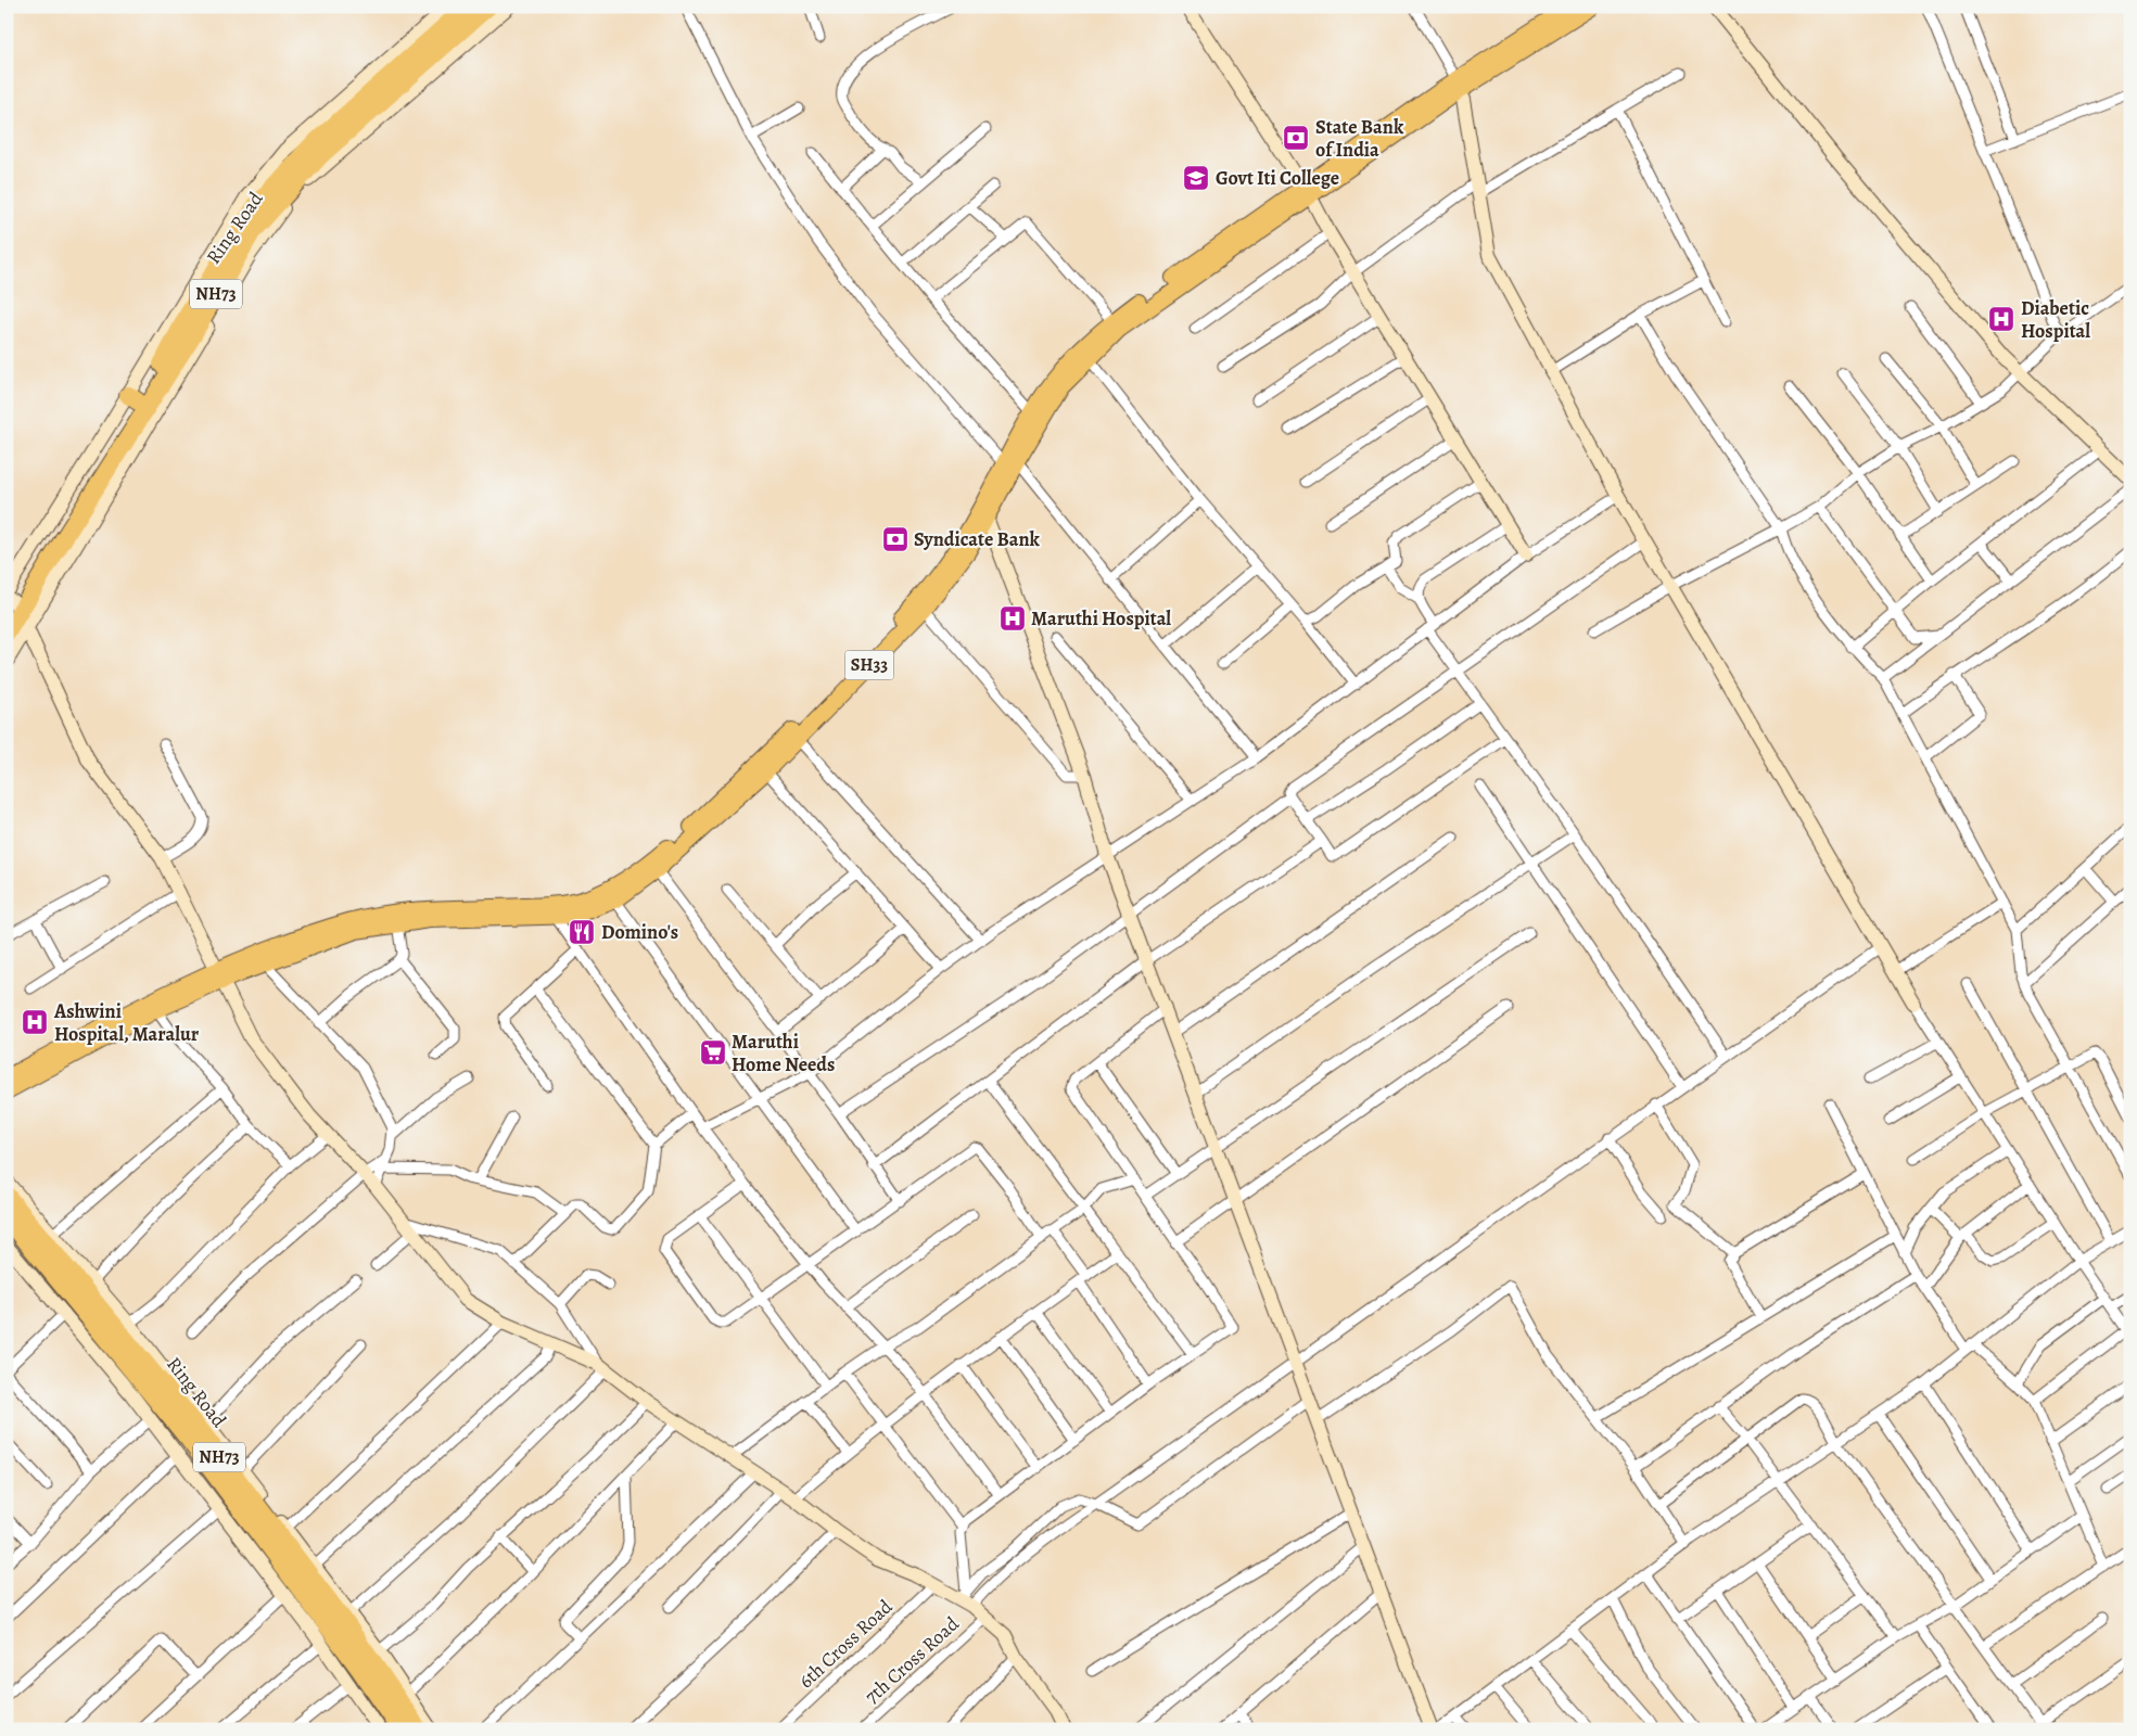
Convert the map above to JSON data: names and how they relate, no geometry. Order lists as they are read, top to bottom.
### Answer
{
  "streets": {
    "highway": ["Ring Road", "NH73"],
    "main road": ["SH33"],
    "street": ["6th Cross Road", "7th Cross Road"]
  },
  "places": {
    "bank": ["State Bank of India", "Syndicate Bank"],
    "school or university": ["Govt Iti College"],
    "hospital": ["Diabetic Hospital", "Maruthi Hospital", "Ashwini Hospital, Maralur"],
    "restaurant": ["Domino's"],
    "supermarket": ["Maruthi Home Needs"]
  }
}
